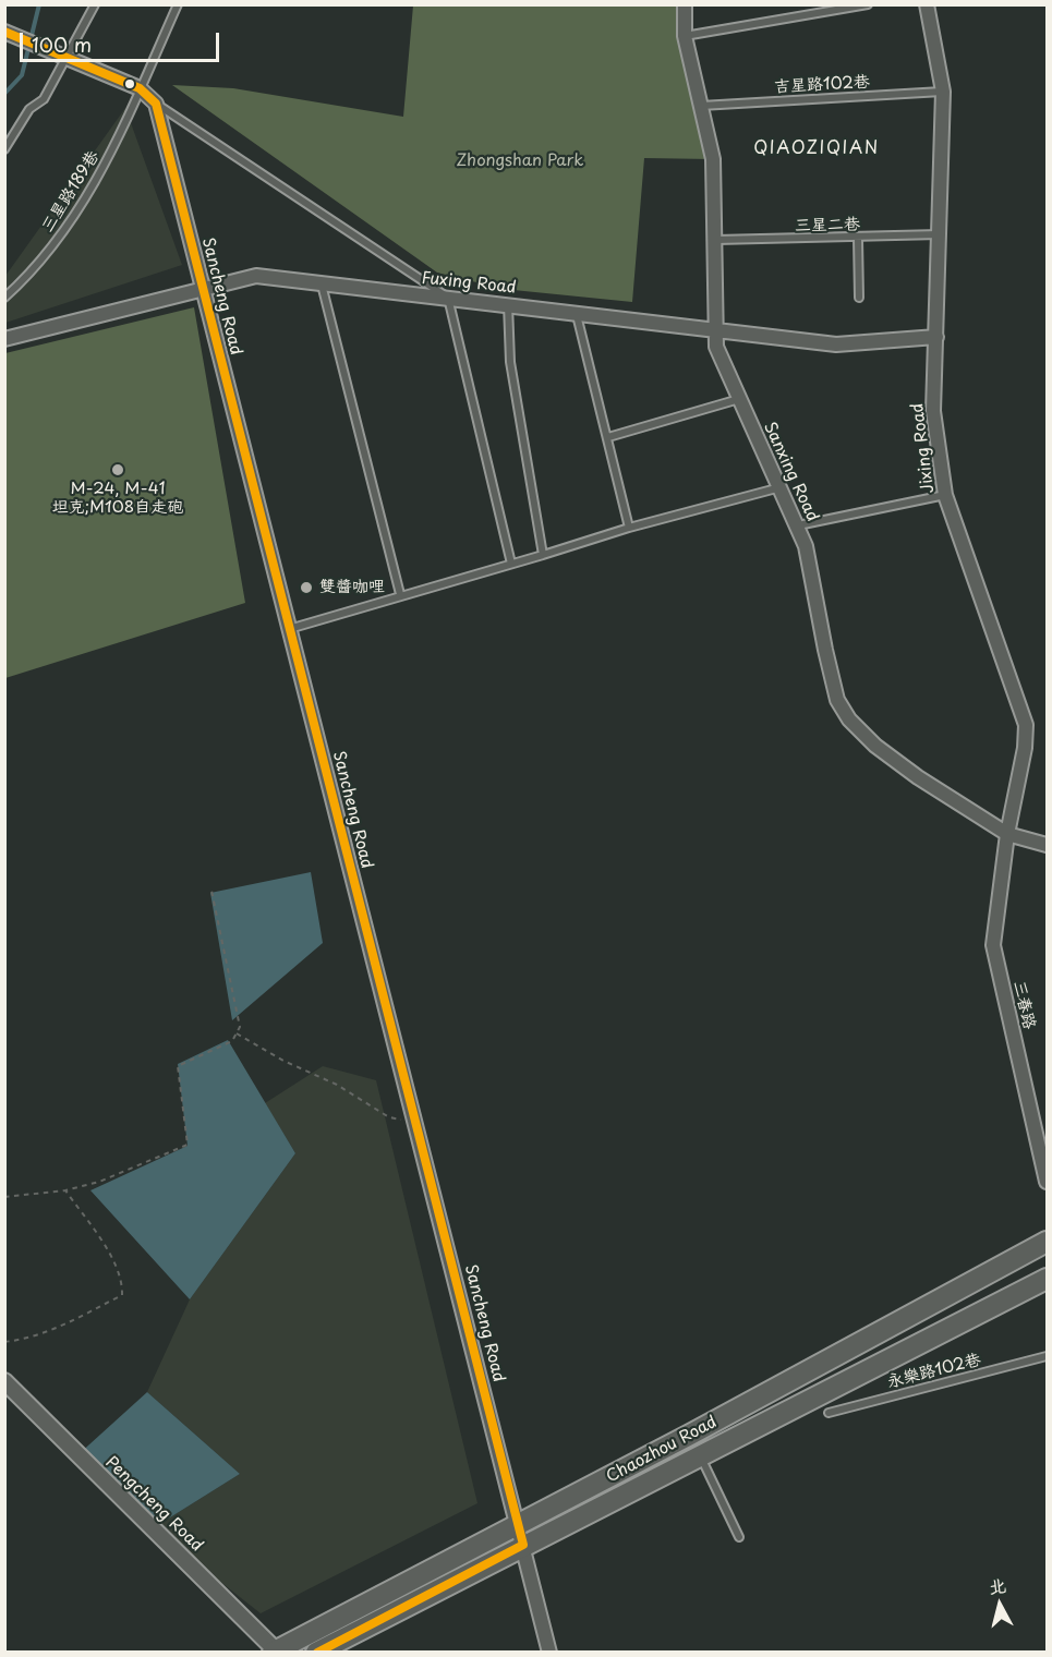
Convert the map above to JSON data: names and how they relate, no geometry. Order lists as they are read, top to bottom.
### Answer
{
  "streets": {
    "main road": ["Chaozhou Road"],
    "street": [
      "Fuxing Road",
      "Sancheng Road",
      "Jixing Road",
      "Sanxing Road",
      "三春路",
      "Pengcheng Road"
    ],
    "lane": [
      "吉星路102巷",
      "三星路189巷",
      "三星二巷",
      "永樂路102巷"
    ]
  },
  "crossings": [
    ["吉星路102巷", "Jixing Road"],
    ["吉星路102巷", "Sanxing Road"],
    ["三星二巷", "Jixing Road"],
    ["三星二巷", "Sanxing Road"],
    ["Fuxing Road", "Sancheng Road"],
    ["Fuxing Road", "Jixing Road"],
    ["Fuxing Road", "Sanxing Road"],
    ["Sancheng Road", "Chaozhou Road"],
    ["Jixing Road", "Sanxing Road"],
    ["Jixing Road", "三春路"],
    ["Sanxing Road", "三春路"],
    ["Chaozhou Road", "Pengcheng Road"]
  ],
  "districts": ["QIAOZIQIAN"],
  "parks": ["Zhongshan Park"],
  "places": ["M-24, M-41 坦克;M108自走砲", "雙醬咖哩"],
  "scale_bar": "100 m",
  "north": "top"
}
